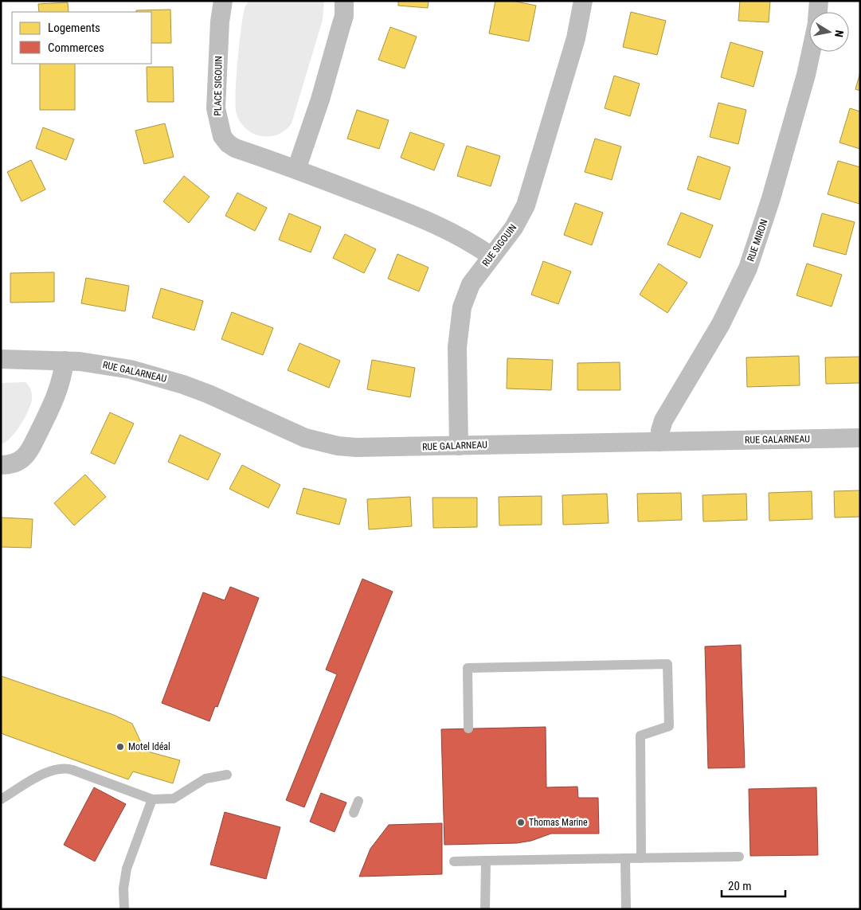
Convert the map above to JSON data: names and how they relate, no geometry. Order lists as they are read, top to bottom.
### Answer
{
  "streets": {
    "street": [
      "PLACE SIGOUIN",
      "RUE MIRON",
      "RUE SIGOUIN",
      "RUE GALARNEAU"
    ]
  },
  "crossings": [
    ["PLACE SIGOUIN", "RUE SIGOUIN"],
    ["RUE MIRON", "RUE GALARNEAU"],
    ["RUE SIGOUIN", "RUE GALARNEAU"]
  ],
  "places": ["Motel Idéal", "Thomas Marine"],
  "legend": ["Logements", "Commerces"],
  "scale_bar": "20 m",
  "north": "right"
}
